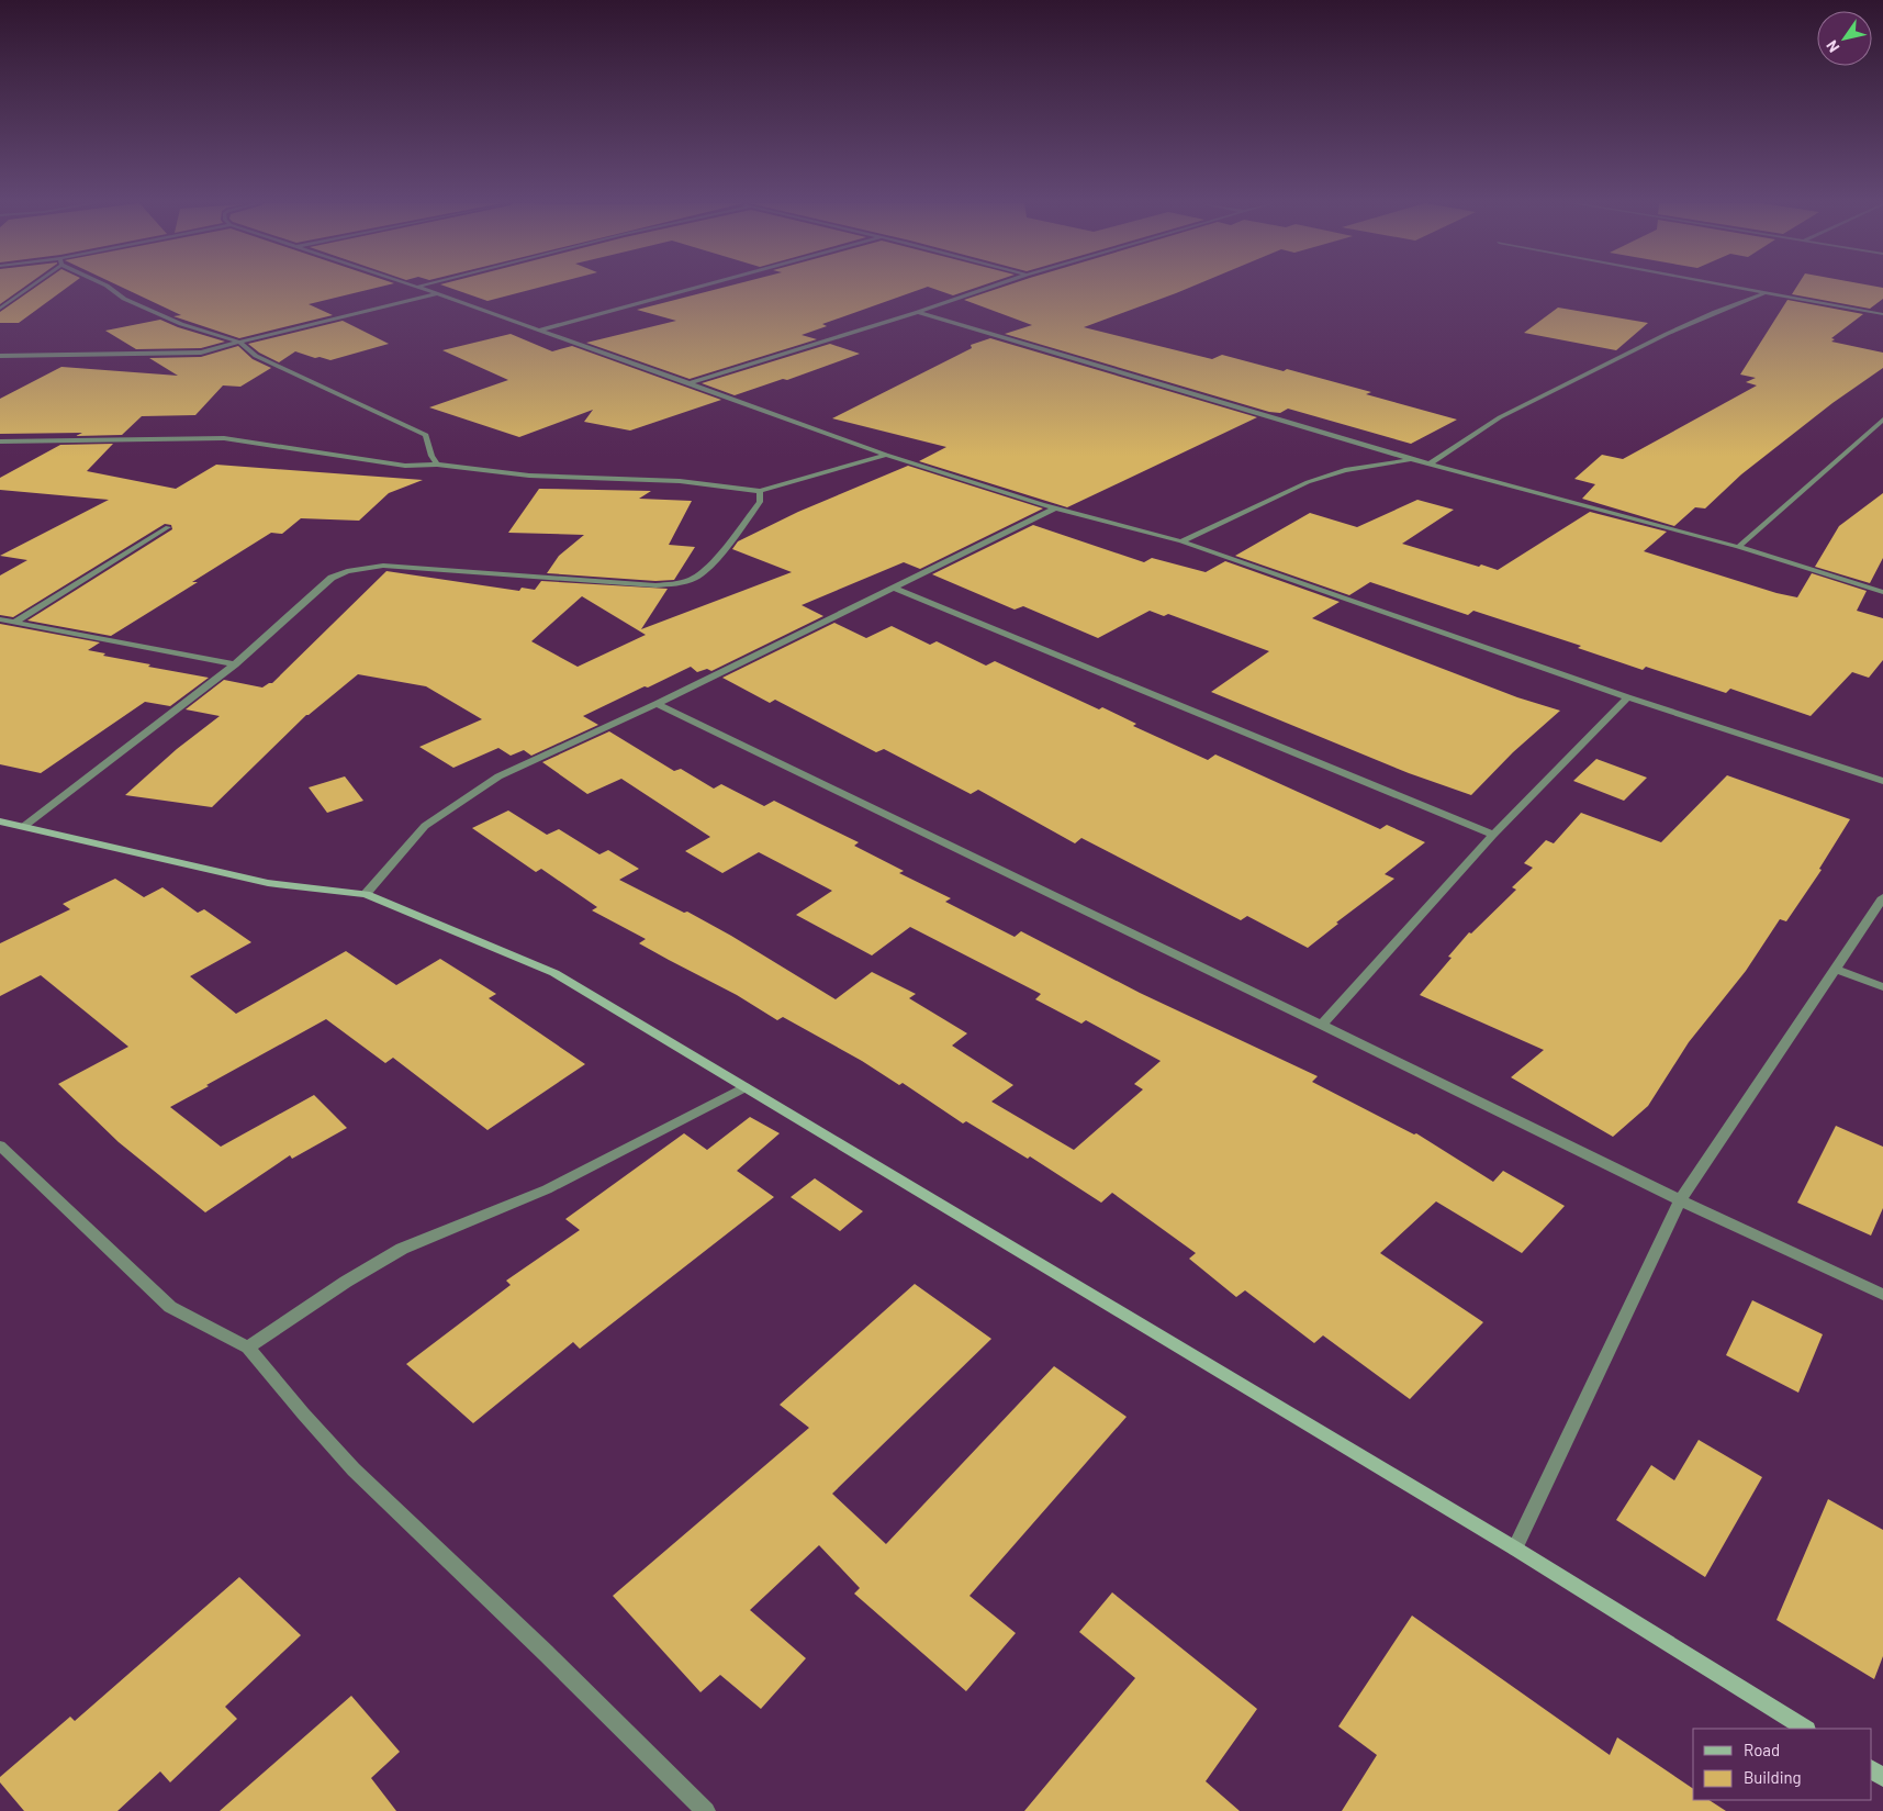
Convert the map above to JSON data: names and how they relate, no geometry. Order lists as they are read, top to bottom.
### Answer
{
  "legend": ["Road", "Building"],
  "north": "bottom left"
}
